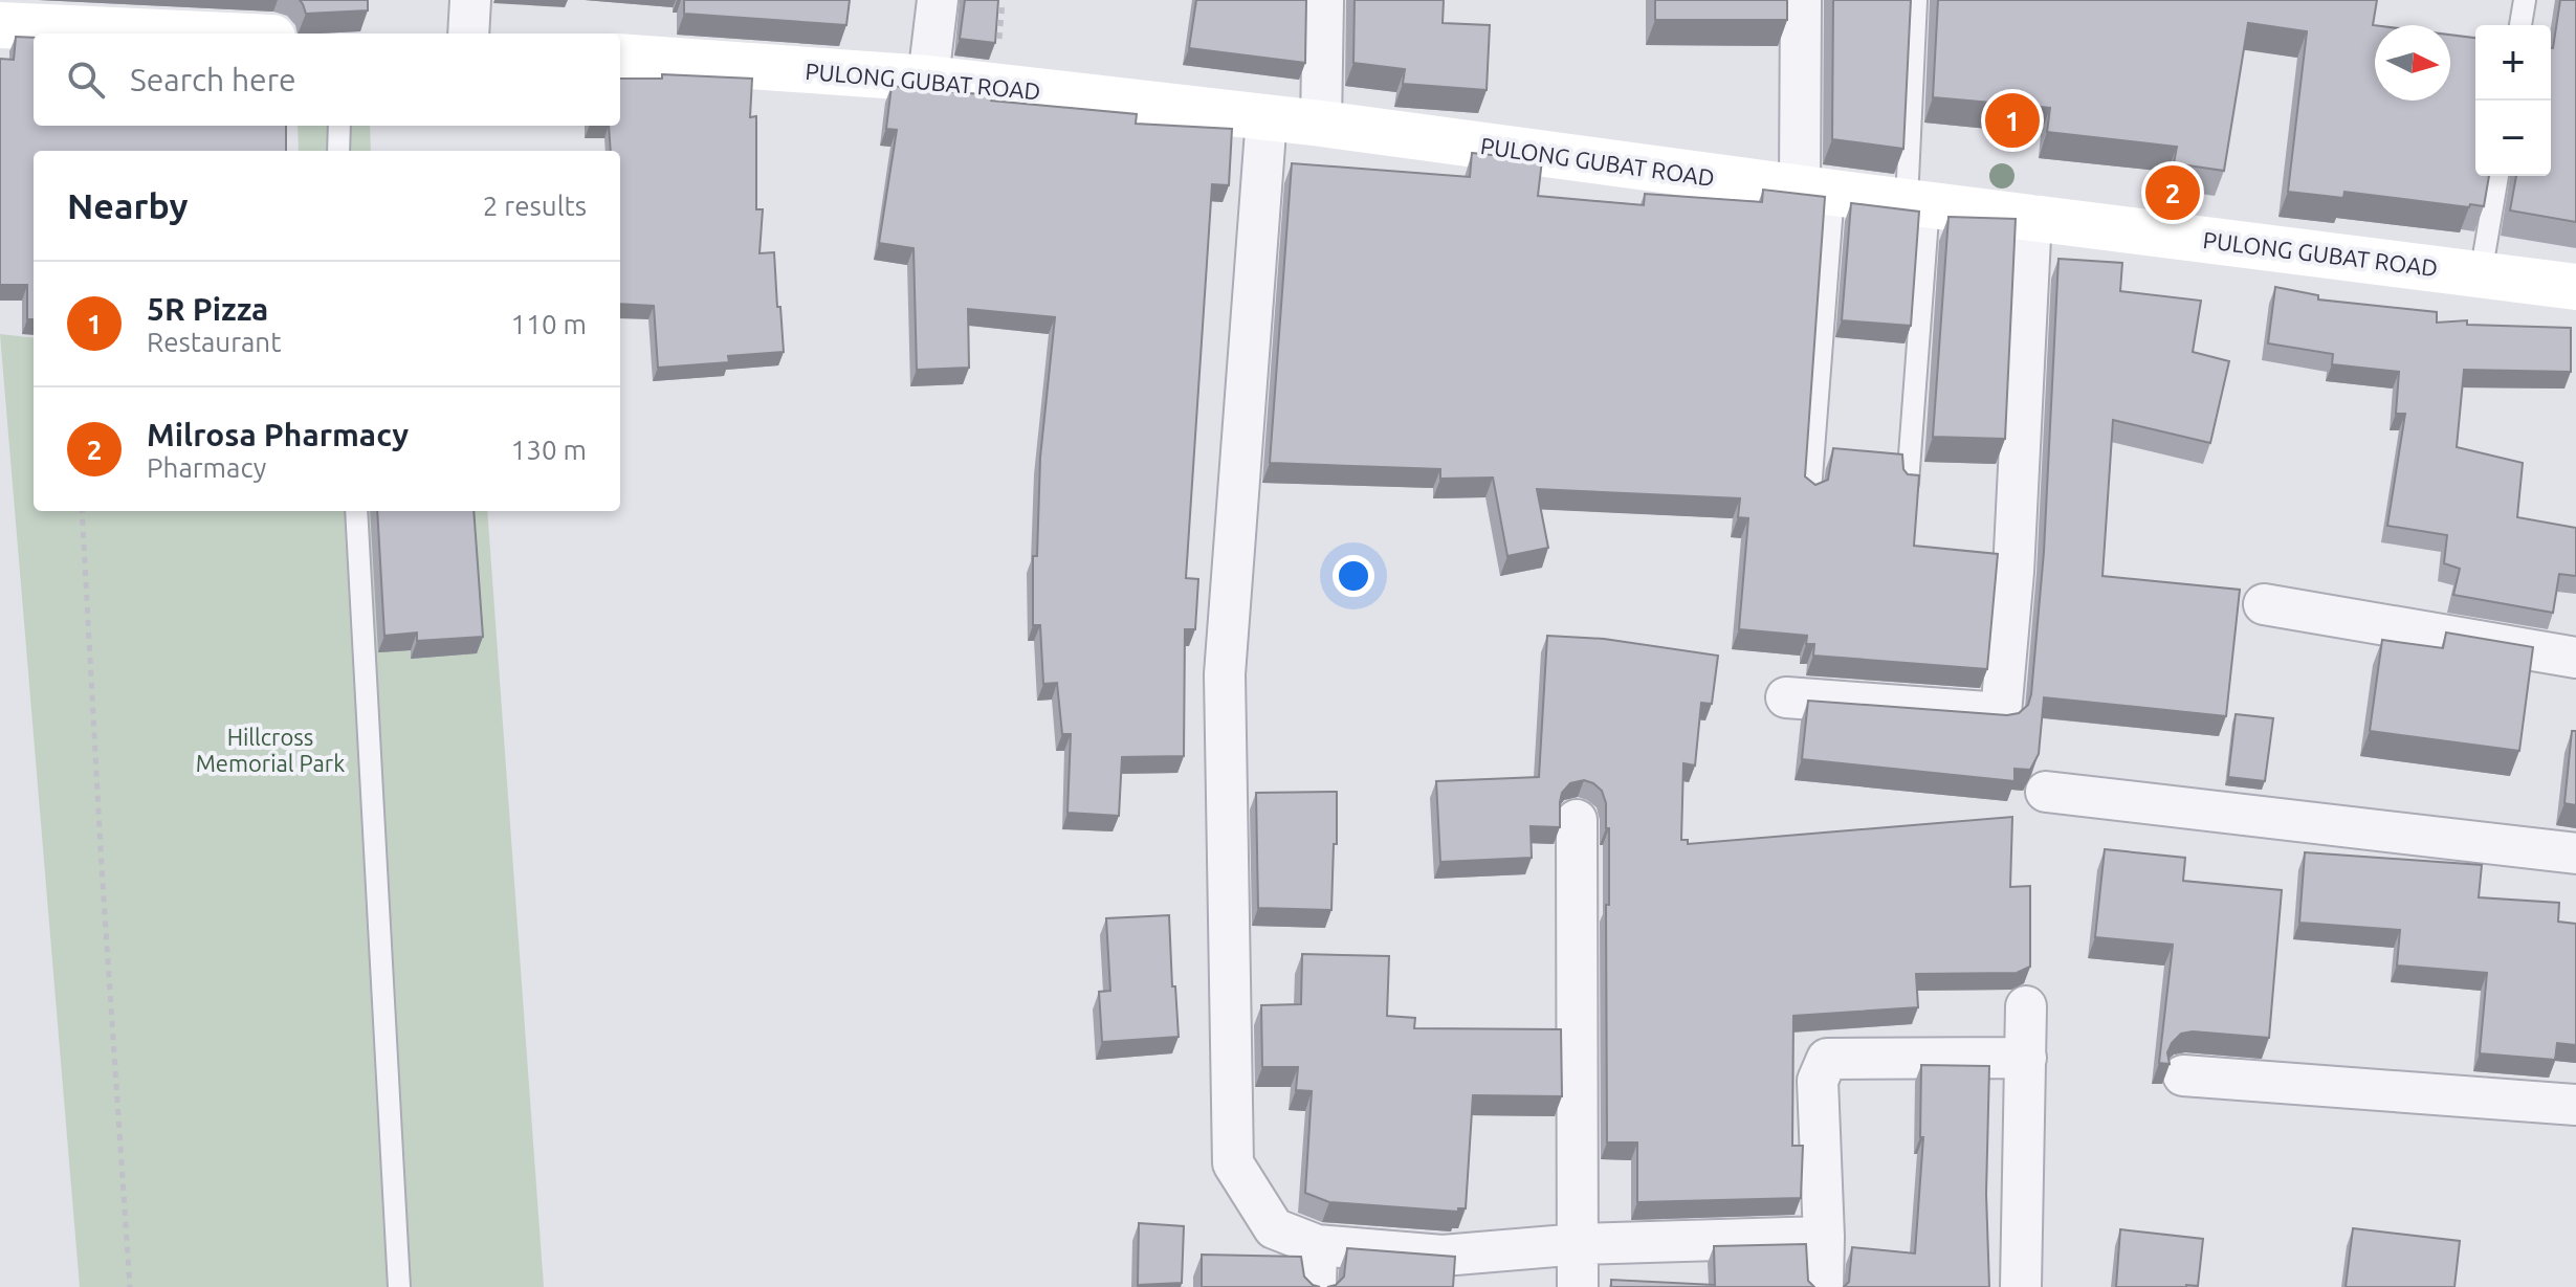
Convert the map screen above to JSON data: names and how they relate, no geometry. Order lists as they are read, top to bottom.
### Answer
{
  "streets": {
    "main road": ["PULONG GUBAT ROAD"]
  },
  "parks": ["Hillcross Memorial Park"],
  "north": "right",
  "page": {
    "map_buttons": ["+", "−"],
    "search": "Search here",
    "pins": ["1", "2"],
    "heading": ["Nearby", "2 results"],
    "list": [
      {
        "mark": "1",
        "name": "5R Pizza",
        "note": "Restaurant",
        "value": "110 m"
      },
      {
        "mark": "2",
        "name": "Milrosa Pharmacy",
        "note": "Pharmacy",
        "value": "130 m"
      }
    ]
  }
}
